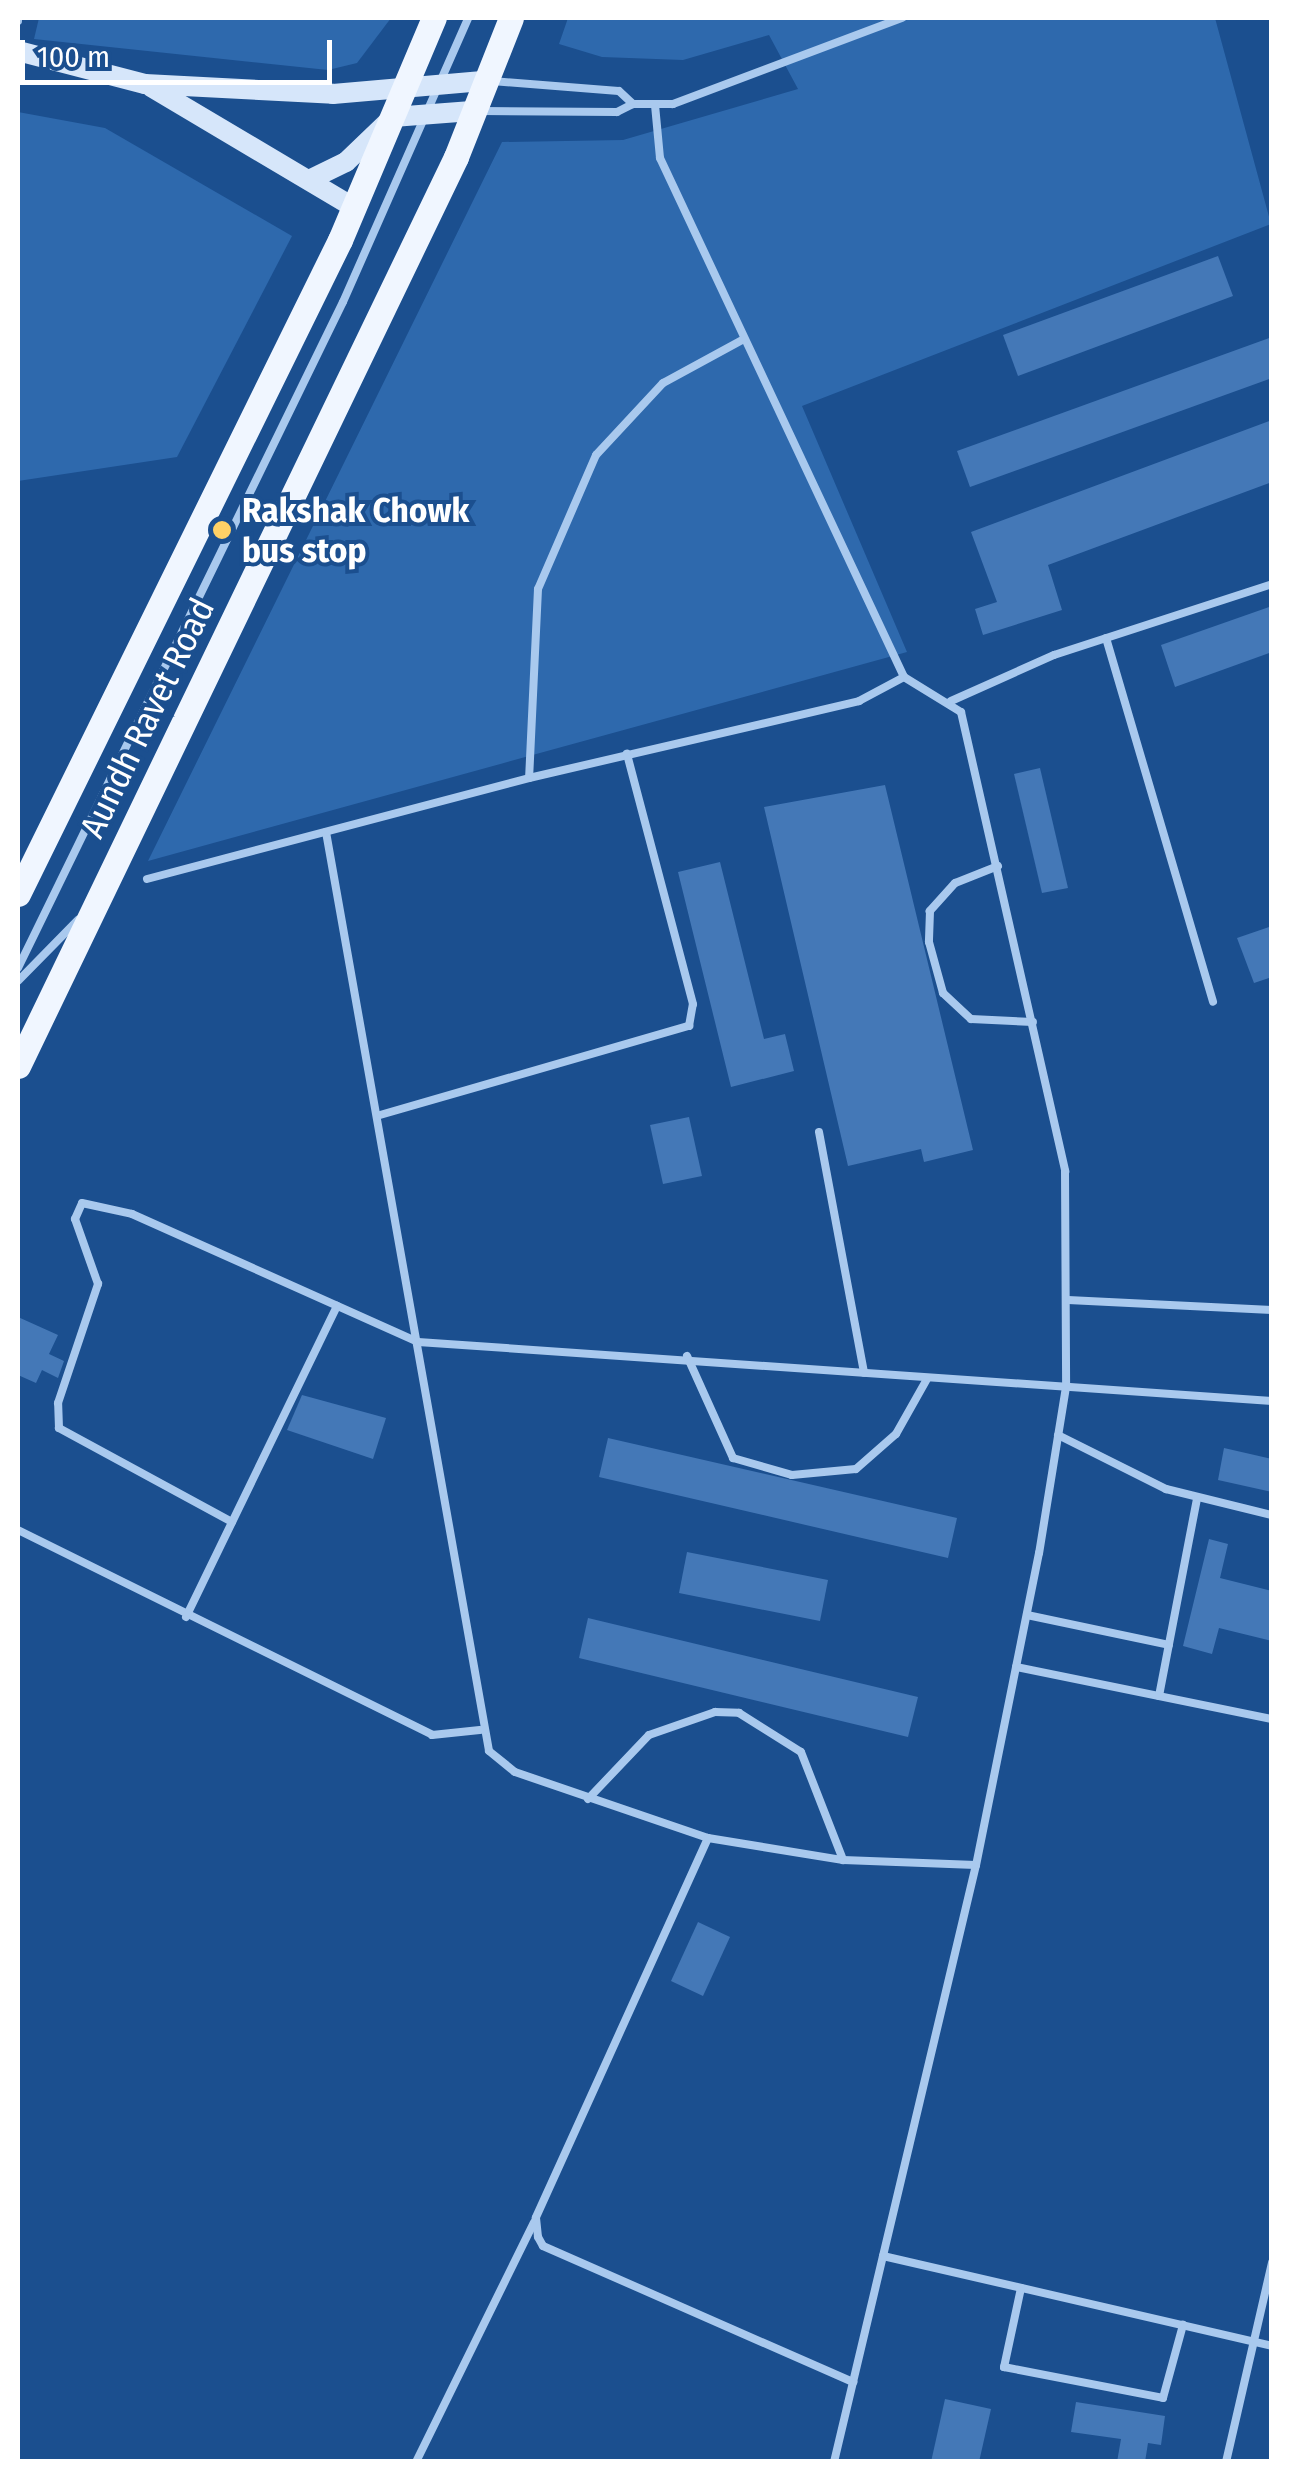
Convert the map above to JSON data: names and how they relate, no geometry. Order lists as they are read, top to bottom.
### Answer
{
  "streets": {
    "main road": ["Aundh Ravet Road"]
  },
  "places": ["Rakshak Chowk bus stop"],
  "scale_bar": "100 m"
}
